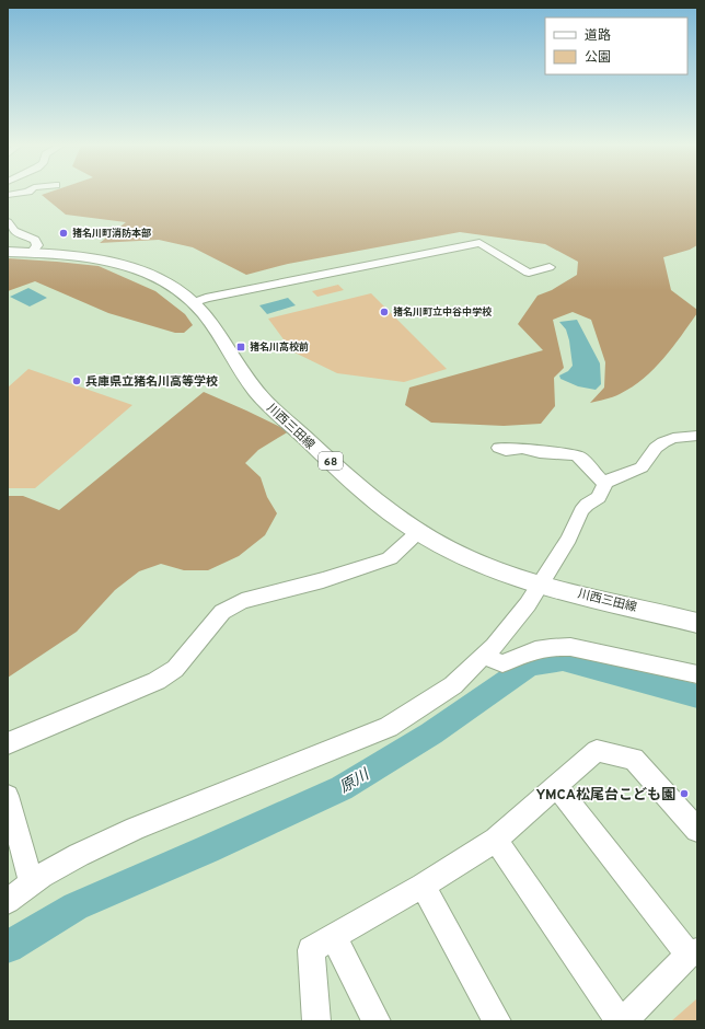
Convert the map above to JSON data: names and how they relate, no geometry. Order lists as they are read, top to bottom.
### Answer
{
  "streets": {
    "main road": ["川西三田線", "68"]
  },
  "water": ["原川"],
  "places": {
    "other": [
      "猪名川町消防本部",
      "猪名川町立中谷中学校",
      "兵庫県立猪名川高等学校",
      "YMCA松尾台こども園"
    ],
    "transit": ["猪名川高校前"]
  },
  "legend": ["道路", "公園"]
}
